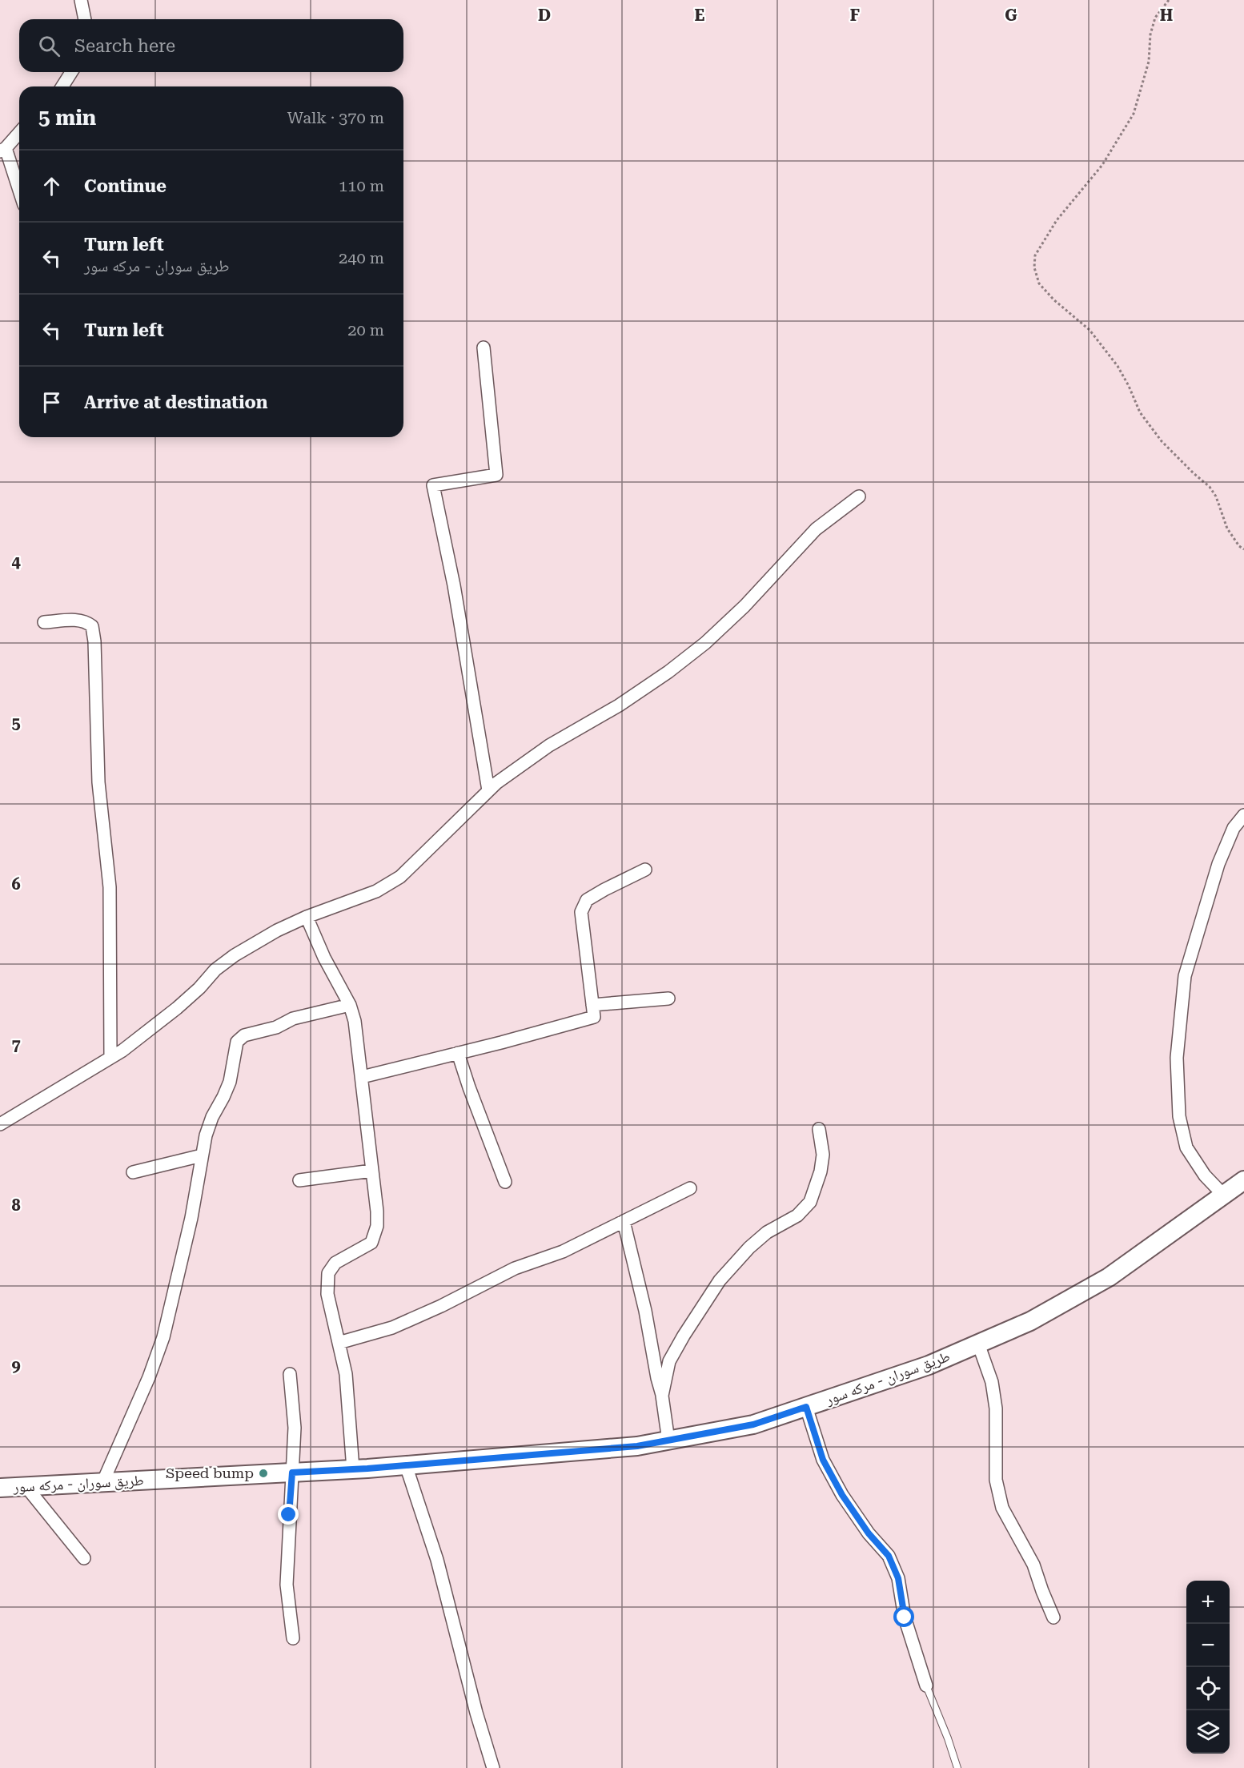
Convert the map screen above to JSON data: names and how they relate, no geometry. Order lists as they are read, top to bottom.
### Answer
{
  "streets": {
    "main road": ["طريق سوران - مركه سور"]
  },
  "places": ["Speed bump"],
  "page": {
    "search": "Search here",
    "heading": ["5 min", "Walk · 370 m"],
    "list": [
      ["Continue", "110 m"],
      ["Turn left", "طريق سوران - مركه سور", "240 m"],
      ["Turn left", "20 m"],
      "Arrive at destination"
    ],
    "map_buttons": ["+", "−"]
  },
  "grid": {
    "columns": [
      "D",
      "E",
      "F",
      "G",
      "H"
    ],
    "rows": [
      "4",
      "5",
      "6",
      "7",
      "8",
      "9"
    ]
  }
}
